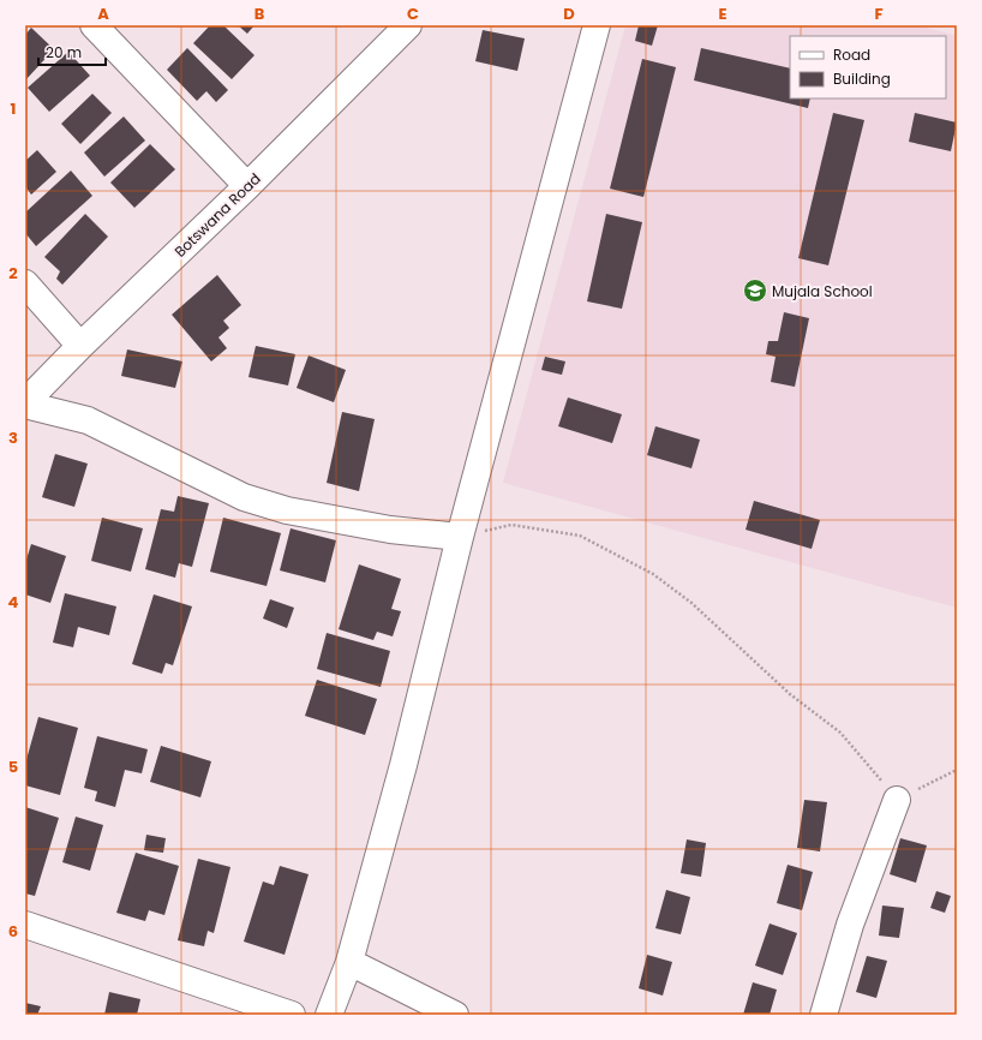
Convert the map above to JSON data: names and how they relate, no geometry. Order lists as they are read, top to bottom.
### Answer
{
  "streets": {
    "street": ["Botswana Road"]
  },
  "places": {
    "school or university": ["Mujala School"]
  },
  "legend": ["Road", "Building"],
  "scale_bar": "20 m",
  "grid": {
    "columns": [
      "A",
      "B",
      "C",
      "D",
      "E",
      "F"
    ],
    "rows": [
      "1",
      "2",
      "3",
      "4",
      "5",
      "6"
    ]
  }
}
